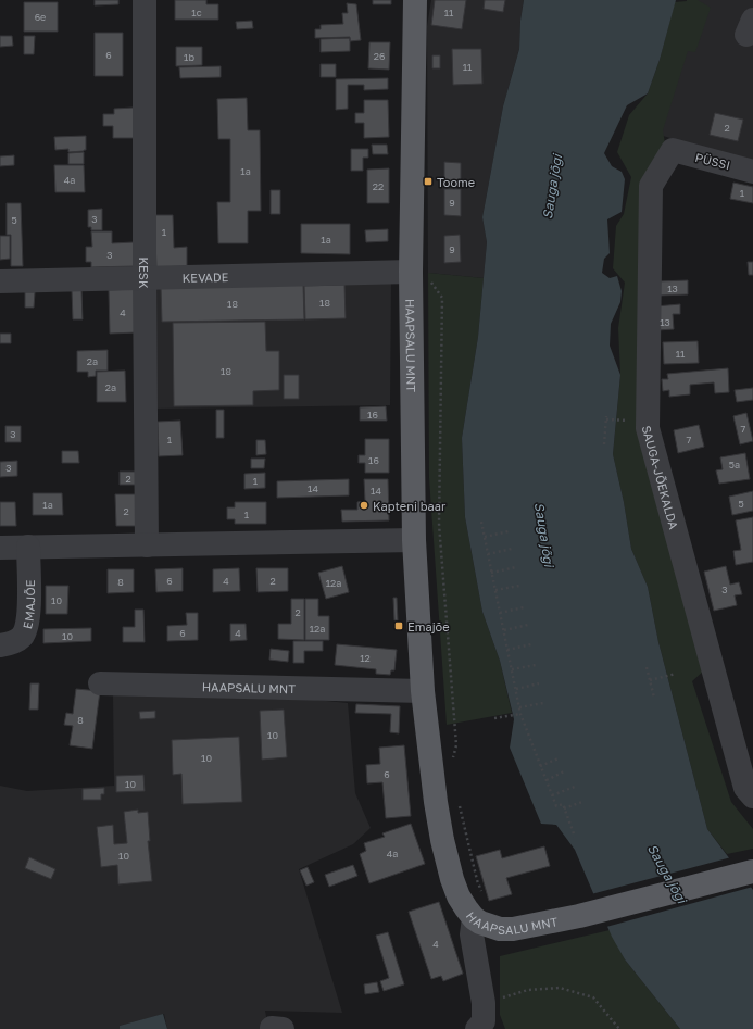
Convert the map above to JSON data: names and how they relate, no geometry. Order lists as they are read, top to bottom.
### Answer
{
  "streets": {
    "main road": ["HAAPSALU MNT"],
    "street": [
      "PÜSSI",
      "KESK",
      "KEVADE",
      "SAUGA-JÕEKALDA",
      "EMAJÕE"
    ]
  },
  "crossings": [
    ["PÜSSI", "SAUGA-JÕEKALDA"],
    ["KESK", "KEVADE"],
    ["KEVADE", "HAAPSALU MNT"]
  ],
  "water": ["Sauga jõgi"],
  "places": {
    "transit": ["Toome", "Emajõe"],
    "other": ["Kapteni baar"]
  },
  "house_numbers": [
    "1c",
    "11",
    "6e",
    "6",
    "26",
    "1b",
    "11",
    "2",
    "1a",
    "4a",
    "22",
    "1",
    "9",
    "3",
    "5",
    "1",
    "1a",
    "9",
    "3",
    "13",
    "18",
    "18",
    "4",
    "13",
    "11",
    "2a",
    "18",
    "2a",
    "16",
    "7",
    "3",
    "1",
    "7",
    "16",
    "5a",
    "3",
    "2",
    "1",
    "14",
    "14",
    "5",
    "1a",
    "2",
    "1",
    "6",
    "4",
    "2",
    "8",
    "12a",
    "3",
    "10",
    "2",
    "12a",
    "6",
    "4",
    "10",
    "12",
    "8",
    "10",
    "10",
    "6",
    "10",
    "4a",
    "10",
    "4"
  ]
}
